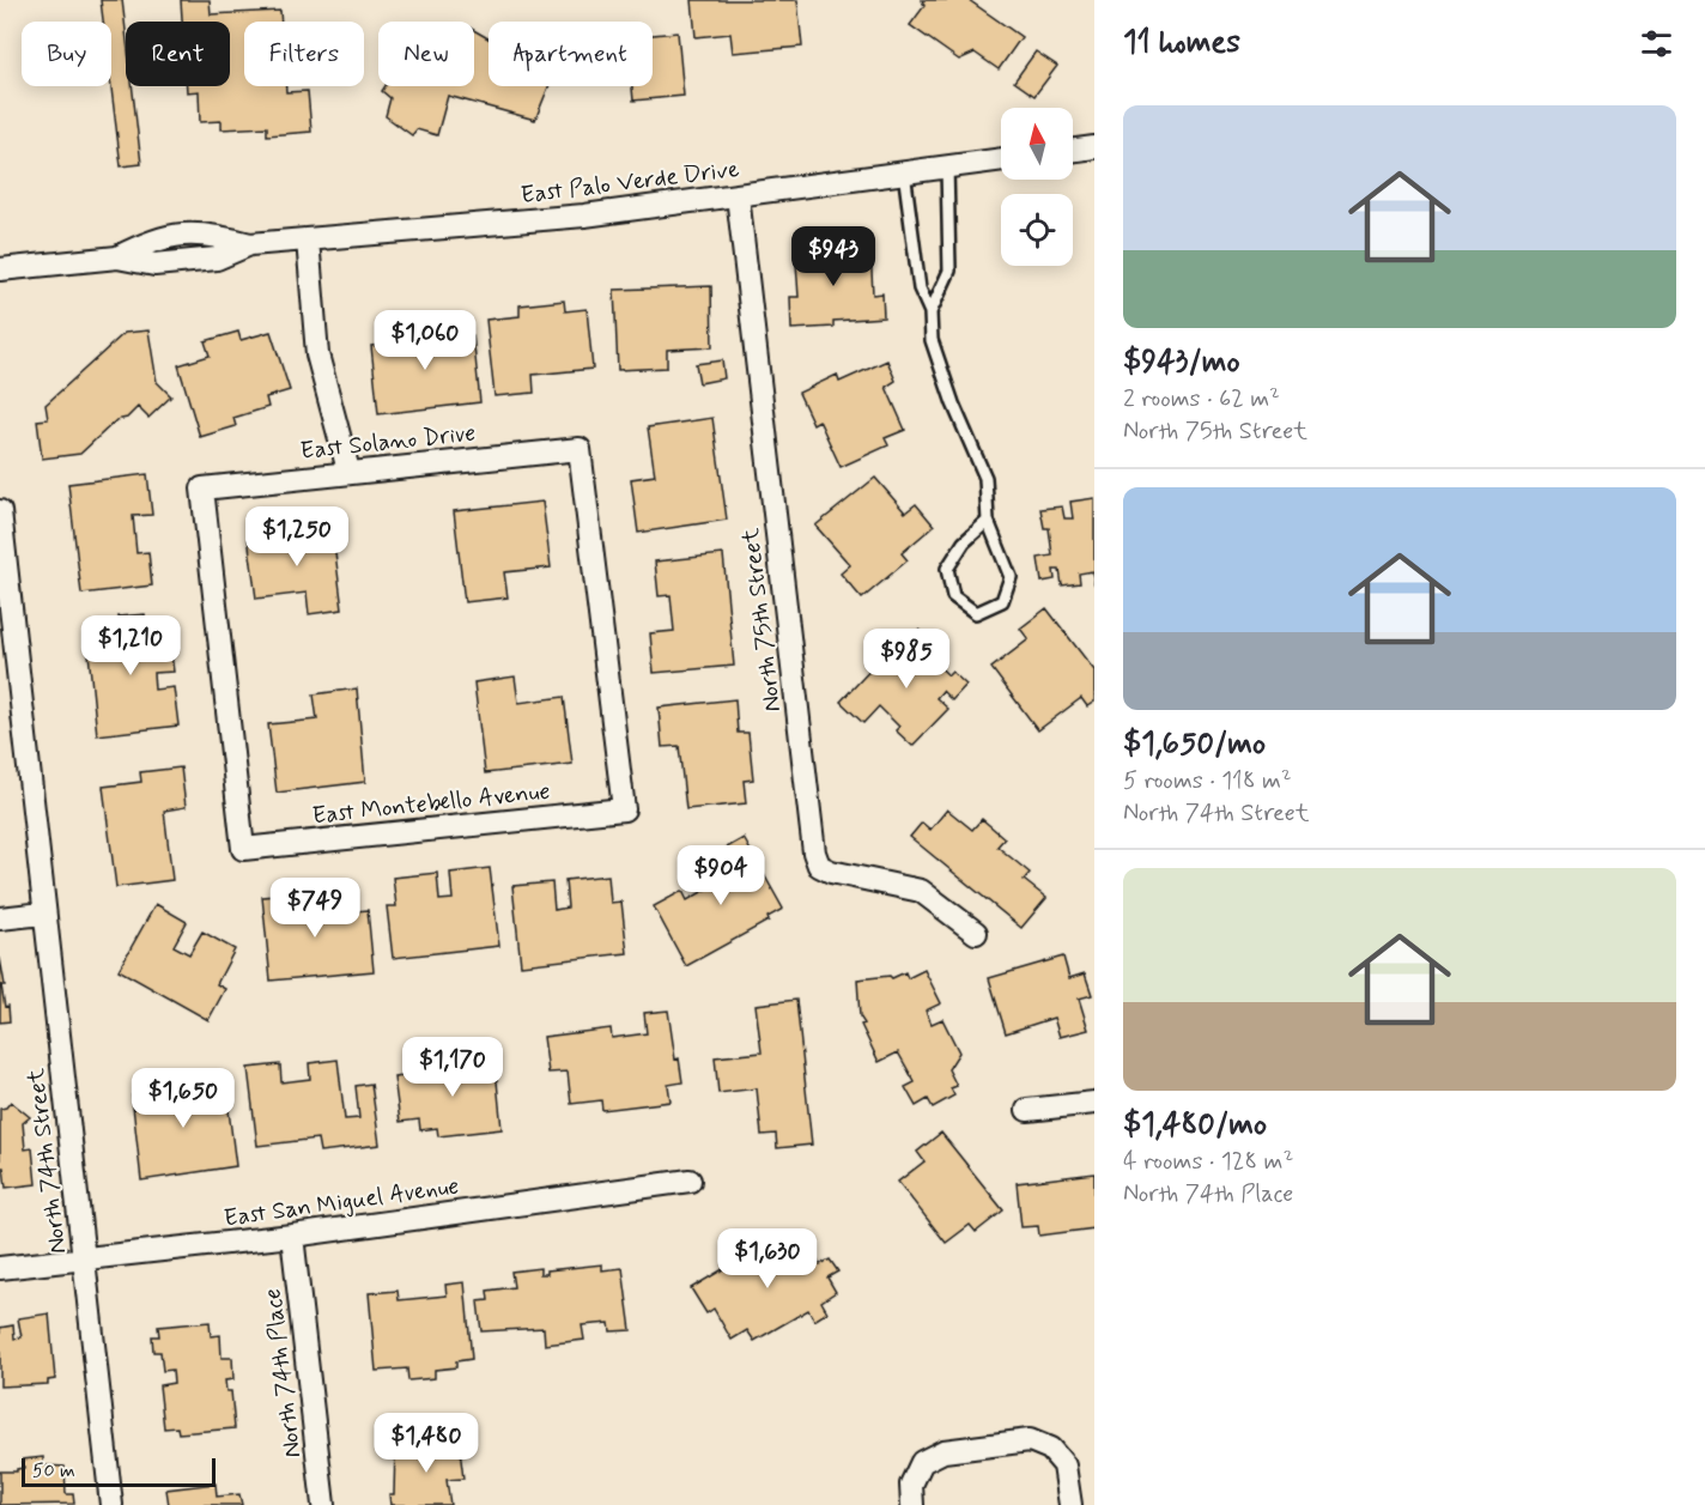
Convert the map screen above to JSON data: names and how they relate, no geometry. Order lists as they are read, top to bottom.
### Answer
{
  "streets": {
    "street": [
      "East Palo Verde Drive",
      "East Solano Drive",
      "North 75th Street",
      "East Montebello Avenue",
      "North 74th Street",
      "East San Miguel Avenue",
      "North 74th Place"
    ]
  },
  "crossings": [
    ["East Palo Verde Drive", "North 75th Street"],
    ["East Solano Drive", "East Montebello Avenue"],
    ["North 74th Street", "East San Miguel Avenue"],
    ["East San Miguel Avenue", "North 74th Place"]
  ],
  "scale_bar": "50 m",
  "north": "top",
  "page": {
    "heading": "11 homes",
    "chip": [
      "Buy",
      "Rent",
      "Filters",
      "New",
      "Apartment"
    ],
    "list": [
      {
        "name": "$943/mo",
        "note": "2 rooms · 62 m² · North 75th Street"
      },
      {
        "name": "$1,650/mo",
        "note": "5 rooms · 118 m² · North 74th Street"
      },
      {
        "name": "$1,480/mo",
        "note": "4 rooms · 128 m² · North 74th Place"
      }
    ],
    "price": [
      "$943",
      "$1,060",
      "$1,250",
      "$1,210",
      "$985",
      "$904",
      "$749",
      "$1,170",
      "$1,650",
      "$1,630",
      "$1,480"
    ],
    "scale": "50 m"
  }
}
